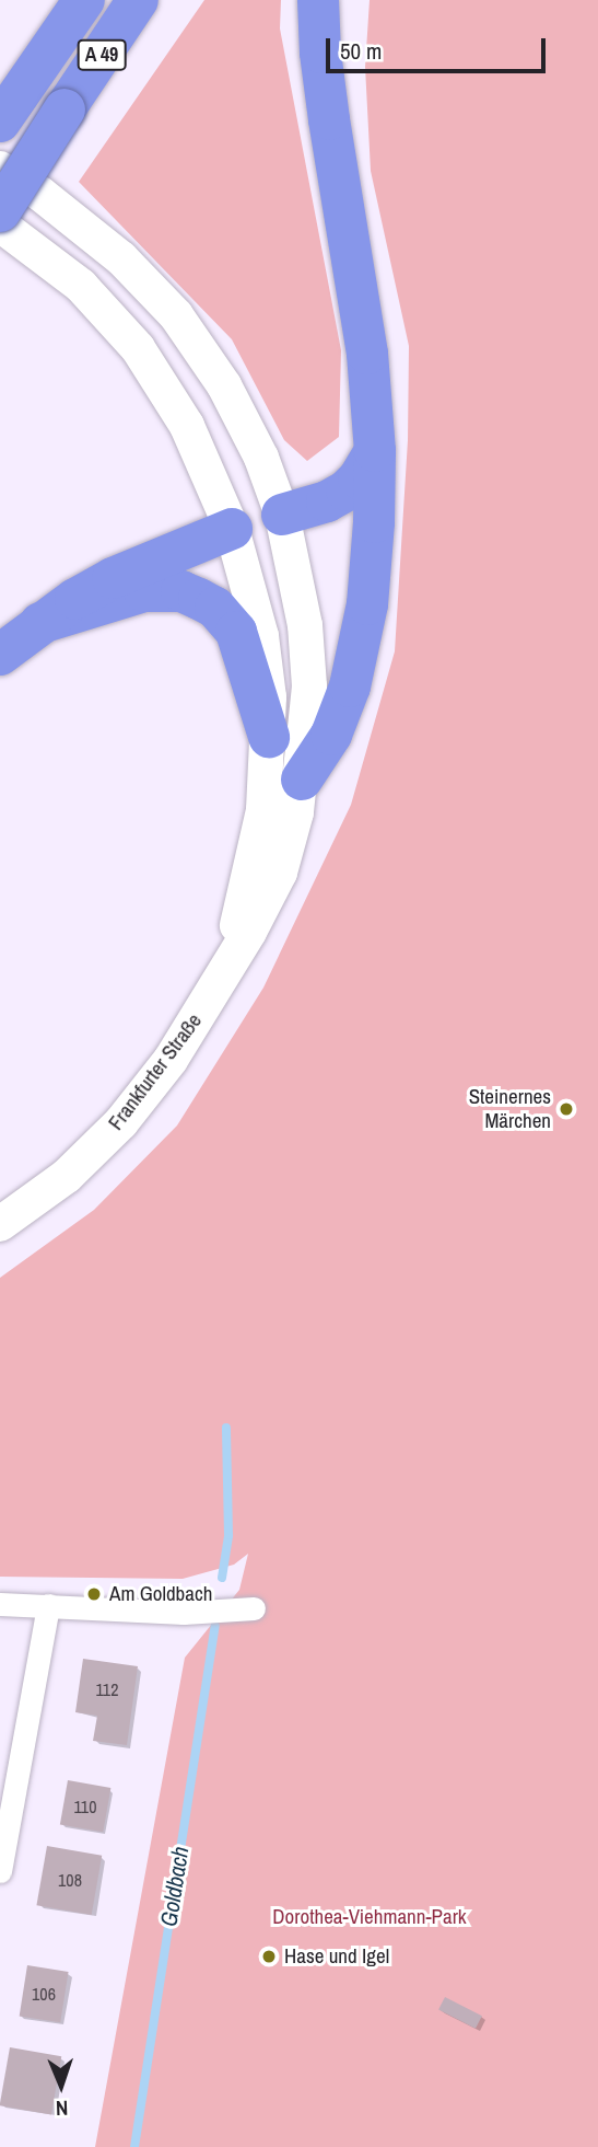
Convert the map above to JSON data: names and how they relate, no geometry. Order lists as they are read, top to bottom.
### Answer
{
  "streets": {
    "highway": ["A 49"],
    "main road": ["Frankfurter Straße"]
  },
  "water": ["Goldbach"],
  "parks": ["Dorothea-Viehmann-Park"],
  "places": ["Steinernes Märchen", "Am Goldbach", "Hase und Igel"],
  "house_numbers": [
    "112",
    "110",
    "108",
    "106"
  ],
  "scale_bar": "50 m",
  "north": "bottom"
}
